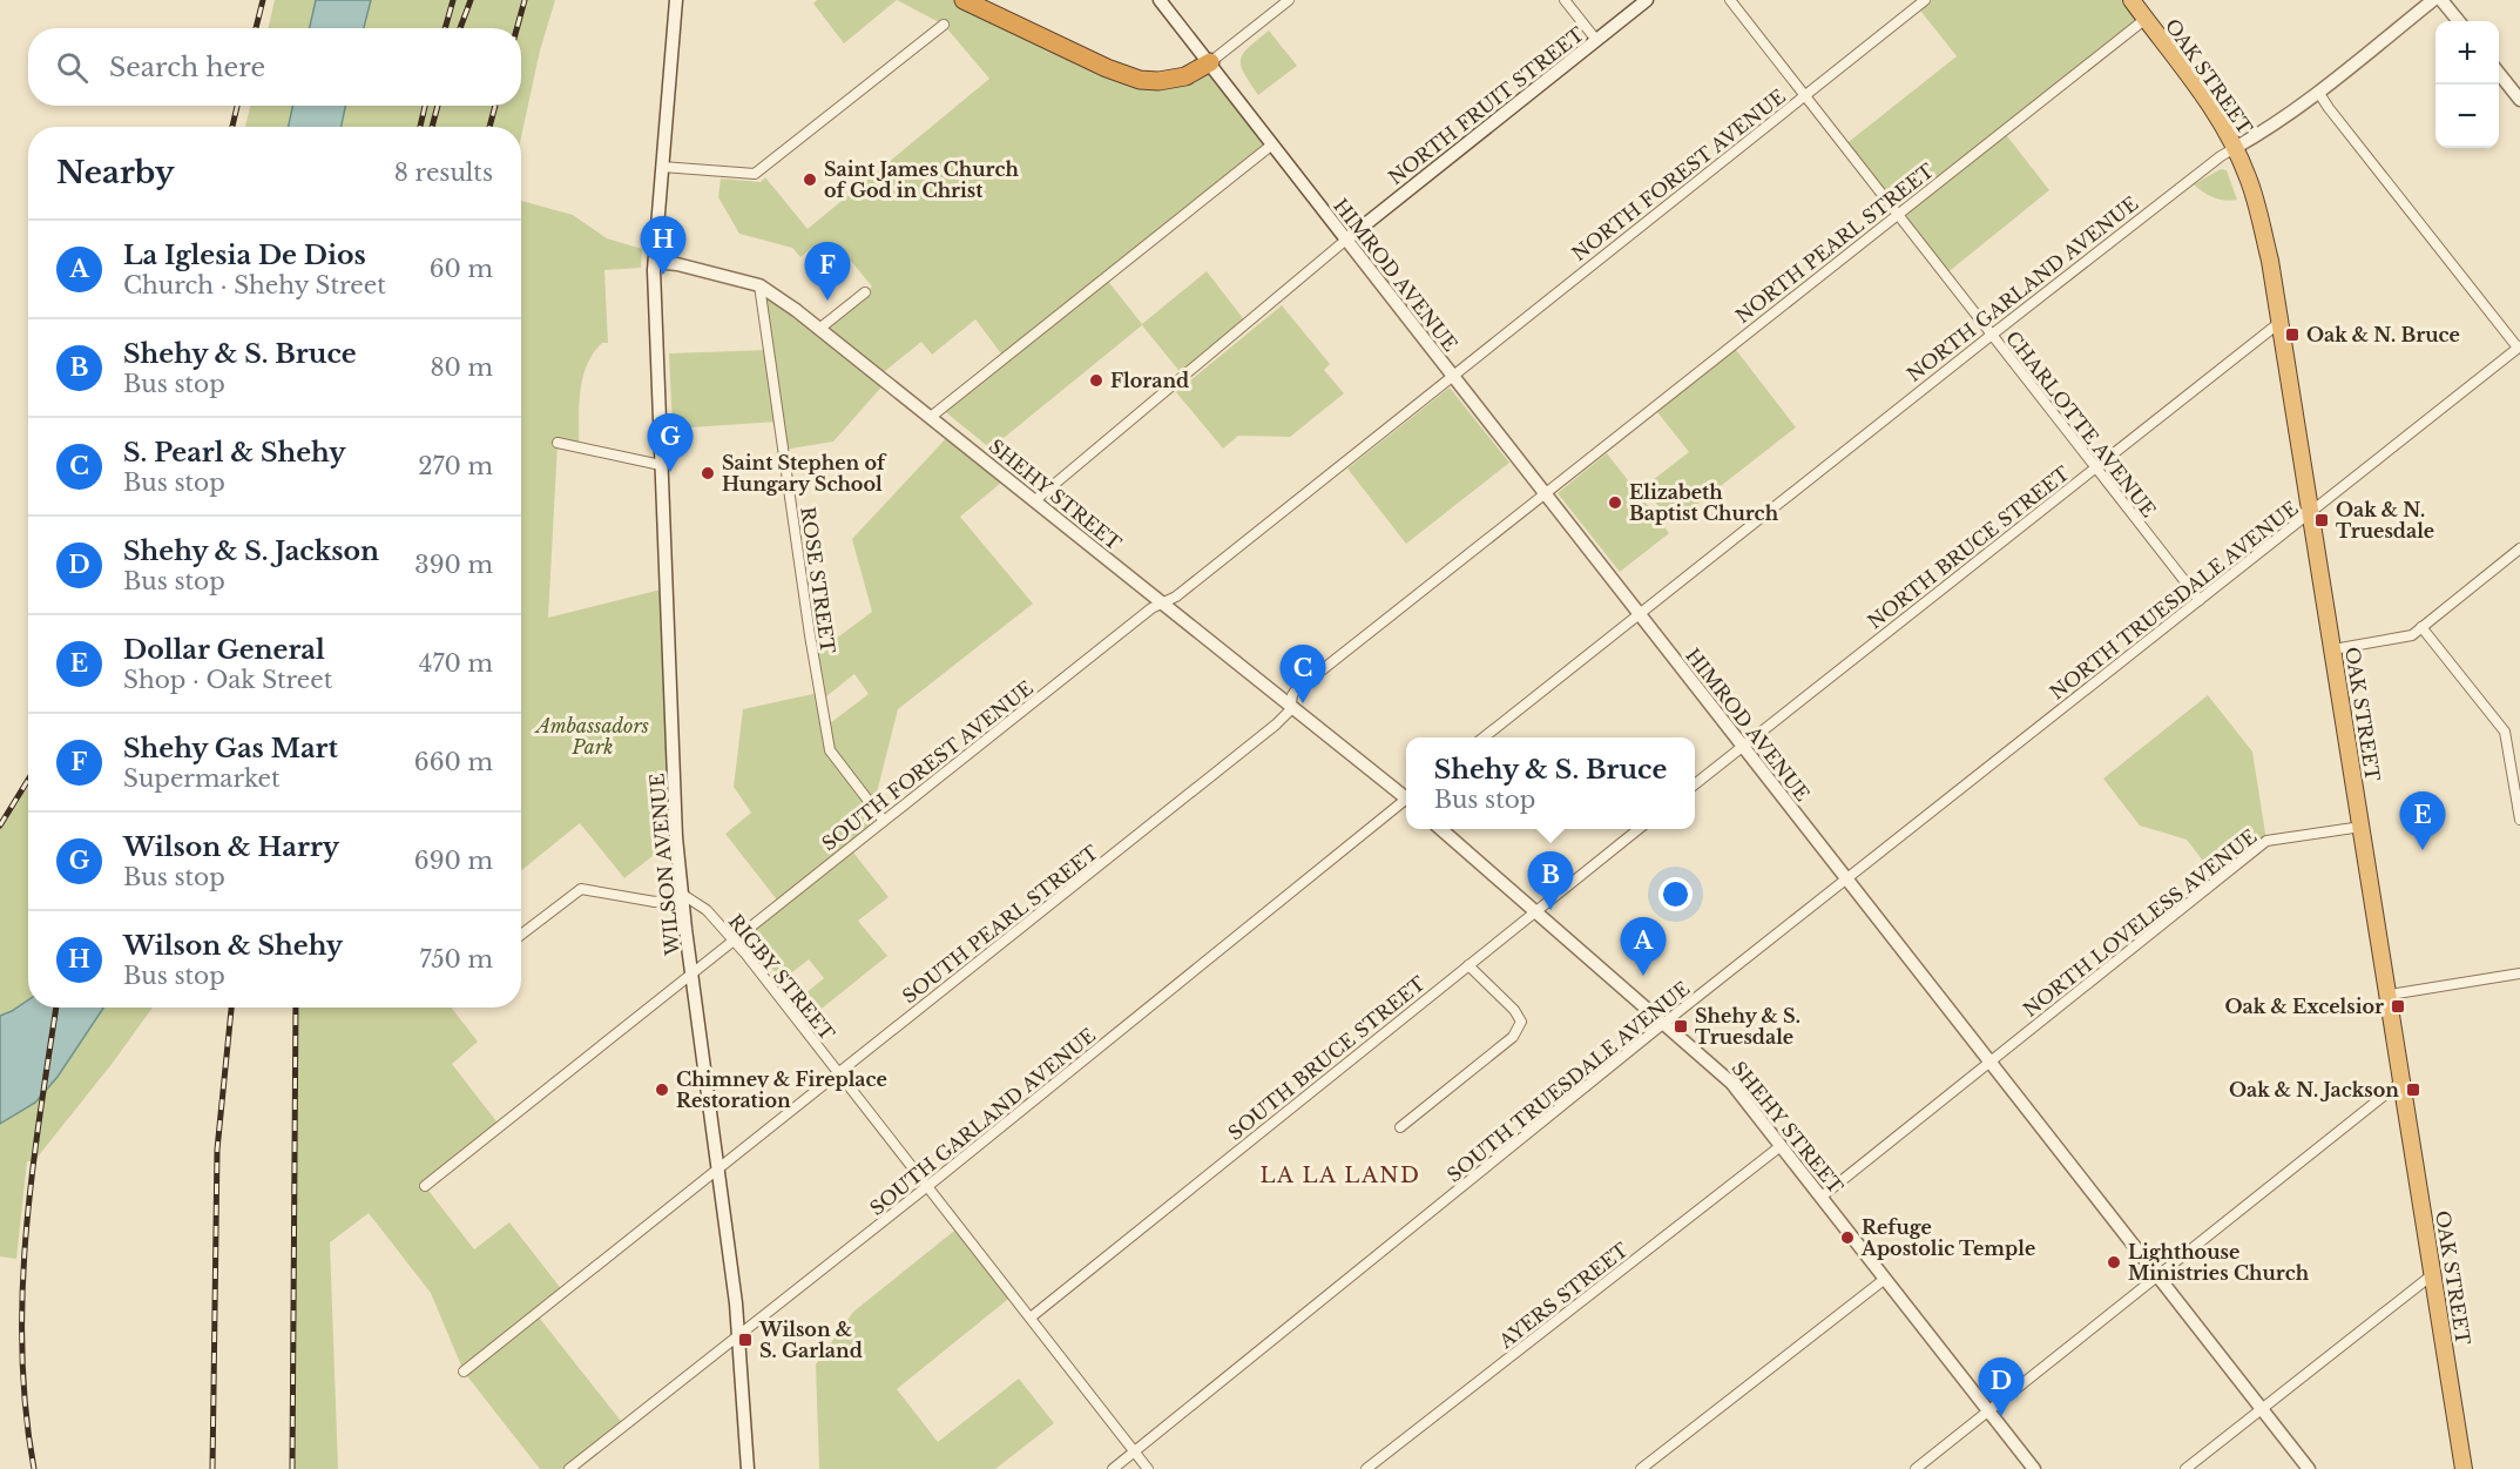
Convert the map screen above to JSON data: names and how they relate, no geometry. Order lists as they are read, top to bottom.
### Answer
{
  "streets": {
    "highway": ["OAK STREET"],
    "street": [
      "NORTH FRUIT STREET",
      "NORTH FOREST AVENUE",
      "NORTH PEARL STREET",
      "HIMROD AVENUE",
      "NORTH GARLAND AVENUE",
      "CHARLOTTE AVENUE",
      "SHEHY STREET",
      "NORTH BRUCE STREET",
      "ROSE STREET",
      "NORTH TRUESDALE AVENUE",
      "SOUTH FOREST AVENUE",
      "WILSON AVENUE",
      "NORTH LOVELESS AVENUE",
      "SOUTH PEARL STREET",
      "RIGBY STREET",
      "SOUTH BRUCE STREET",
      "SOUTH TRUESDALE AVENUE",
      "SOUTH GARLAND AVENUE",
      "AYERS STREET"
    ]
  },
  "crossings": [
    ["OAK STREET", "NORTH PEARL STREET"],
    ["OAK STREET", "NORTH GARLAND AVENUE"],
    ["OAK STREET", "NORTH BRUCE STREET"],
    ["OAK STREET", "NORTH TRUESDALE AVENUE"],
    ["OAK STREET", "NORTH LOVELESS AVENUE"],
    ["NORTH FRUIT STREET", "HIMROD AVENUE"],
    ["NORTH FOREST AVENUE", "HIMROD AVENUE"],
    ["NORTH FOREST AVENUE", "CHARLOTTE AVENUE"],
    ["NORTH FOREST AVENUE", "SOUTH FOREST AVENUE"],
    ["NORTH PEARL STREET", "HIMROD AVENUE"],
    ["NORTH PEARL STREET", "CHARLOTTE AVENUE"],
    ["NORTH PEARL STREET", "SOUTH PEARL STREET"],
    ["HIMROD AVENUE", "NORTH GARLAND AVENUE"],
    ["HIMROD AVENUE", "NORTH BRUCE STREET"],
    ["HIMROD AVENUE", "NORTH TRUESDALE AVENUE"],
    ["HIMROD AVENUE", "SOUTH FOREST AVENUE"],
    ["HIMROD AVENUE", "NORTH LOVELESS AVENUE"],
    ["HIMROD AVENUE", "SOUTH PEARL STREET"],
    ["HIMROD AVENUE", "SOUTH TRUESDALE AVENUE"],
    ["NORTH GARLAND AVENUE", "CHARLOTTE AVENUE"],
    ["CHARLOTTE AVENUE", "NORTH BRUCE STREET"],
    ["CHARLOTTE AVENUE", "NORTH TRUESDALE AVENUE"],
    ["SHEHY STREET", "ROSE STREET"],
    ["SHEHY STREET", "SOUTH FOREST AVENUE"],
    ["SHEHY STREET", "WILSON AVENUE"],
    ["SHEHY STREET", "NORTH LOVELESS AVENUE"],
    ["SHEHY STREET", "SOUTH PEARL STREET"],
    ["SHEHY STREET", "SOUTH BRUCE STREET"],
    ["SHEHY STREET", "SOUTH TRUESDALE AVENUE"],
    ["SHEHY STREET", "AYERS STREET"],
    ["ROSE STREET", "SOUTH FOREST AVENUE"],
    ["NORTH TRUESDALE AVENUE", "SOUTH TRUESDALE AVENUE"],
    ["SOUTH FOREST AVENUE", "WILSON AVENUE"],
    ["SOUTH FOREST AVENUE", "RIGBY STREET"],
    ["WILSON AVENUE", "SOUTH PEARL STREET"],
    ["WILSON AVENUE", "RIGBY STREET"],
    ["WILSON AVENUE", "SOUTH GARLAND AVENUE"],
    ["SOUTH PEARL STREET", "RIGBY STREET"],
    ["RIGBY STREET", "SOUTH BRUCE STREET"],
    ["RIGBY STREET", "SOUTH TRUESDALE AVENUE"],
    ["RIGBY STREET", "SOUTH GARLAND AVENUE"]
  ],
  "districts": ["LA LA LAND"],
  "parks": ["Ambassadors Park"],
  "places": {
    "other": [
      "Saint James Church of God in Christ",
      "Florand",
      "Saint Stephen of Hungary School",
      "Elizabeth Baptist Church",
      "Chimney & Fireplace Restoration",
      "Refuge Apostolic Temple",
      "Lighthouse Ministries Church"
    ],
    "transit": [
      "Oak & N. Bruce",
      "Oak & N. Truesdale",
      "Oak & Excelsior",
      "Shehy & S. Truesdale",
      "Oak & N. Jackson",
      "Wilson & S. Garland"
    ]
  },
  "page": {
    "map_buttons": ["+", "−"],
    "search": "Search here",
    "heading": ["Nearby", "8 results"],
    "pins": [
      "H",
      "F",
      "G",
      "C",
      "E",
      "B",
      "A",
      "D"
    ],
    "list": [
      {
        "mark": "A",
        "name": "La Iglesia De Dios",
        "note": "Church · Shehy Street",
        "value": "60 m"
      },
      {
        "mark": "B",
        "name": "Shehy & S. Bruce",
        "note": "Bus stop",
        "value": "80 m"
      },
      {
        "mark": "C",
        "name": "S. Pearl & Shehy",
        "note": "Bus stop",
        "value": "270 m"
      },
      {
        "mark": "D",
        "name": "Shehy & S. Jackson",
        "note": "Bus stop",
        "value": "390 m"
      },
      {
        "mark": "E",
        "name": "Dollar General",
        "note": "Shop · Oak Street",
        "value": "470 m"
      },
      {
        "mark": "F",
        "name": "Shehy Gas Mart",
        "note": "Supermarket",
        "value": "660 m"
      },
      {
        "mark": "G",
        "name": "Wilson & Harry",
        "note": "Bus stop",
        "value": "690 m"
      },
      {
        "mark": "H",
        "name": "Wilson & Shehy",
        "note": "Bus stop",
        "value": "750 m"
      }
    ],
    "popup": ["Shehy & S. Bruce", "Bus stop"]
  }
}
